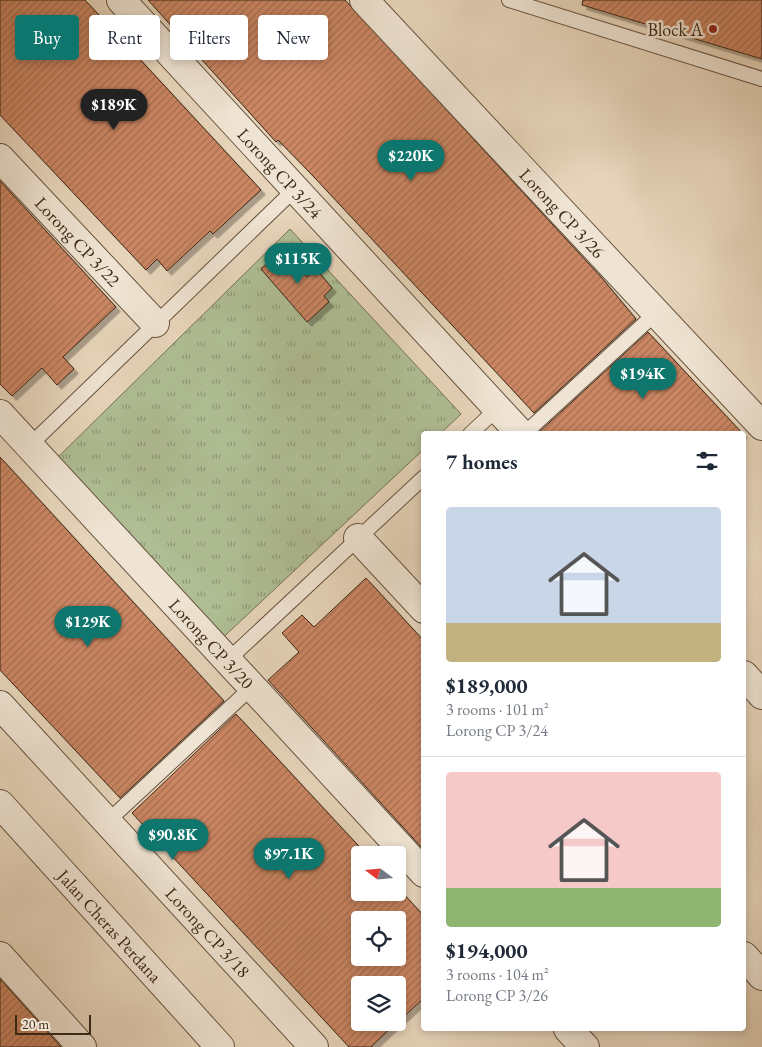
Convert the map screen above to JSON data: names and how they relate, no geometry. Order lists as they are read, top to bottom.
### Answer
{
  "streets": {
    "street": [
      "Lorong CP 3/24",
      "Lorong CP 3/26",
      "Lorong CP 3/22",
      "Lorong CP 3/20",
      "Jalan Cheras Perdana",
      "Lorong CP 3/18"
    ]
  },
  "places": ["Block A"],
  "scale_bar": "20 m",
  "north": "left",
  "page": {
    "chip": [
      "Buy",
      "Rent",
      "Filters",
      "New"
    ],
    "price": [
      "$189K",
      "$220K",
      "$115K",
      "$194K",
      "$129K",
      "$90.8K",
      "$97.1K"
    ],
    "heading": "7 homes",
    "list": [
      {
        "name": "$189,000",
        "note": "3 rooms · 101 m² · Lorong CP 3/24"
      },
      {
        "name": "$194,000",
        "note": "3 rooms · 104 m² · Lorong CP 3/26"
      }
    ],
    "scale": "20 m"
  }
}
